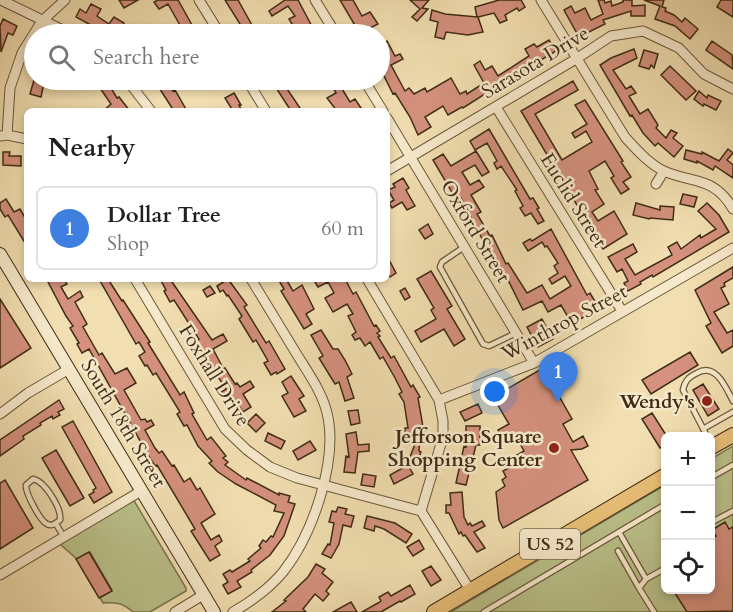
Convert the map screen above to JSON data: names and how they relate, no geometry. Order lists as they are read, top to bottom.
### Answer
{
  "streets": {
    "main road": ["South 18th Street", "US 52"],
    "street": [
      "Sarasota Drive",
      "Euclid Street",
      "Oxford Street",
      "Winthrop Street",
      "Foxhall Drive"
    ]
  },
  "crossings": [
    ["Sarasota Drive", "Euclid Street"],
    ["Sarasota Drive", "Oxford Street"],
    ["Euclid Street", "Winthrop Street"],
    ["Oxford Street", "Winthrop Street"]
  ],
  "places": ["Wendy's", "Jefforson Square Shopping Center"],
  "page": {
    "search": "Search here",
    "heading": "Nearby",
    "list": [
      {
        "mark": "1",
        "name": "Dollar Tree",
        "note": "Shop",
        "value": "60 m"
      }
    ],
    "pins": "1",
    "map_buttons": ["+", "−"]
  }
}
